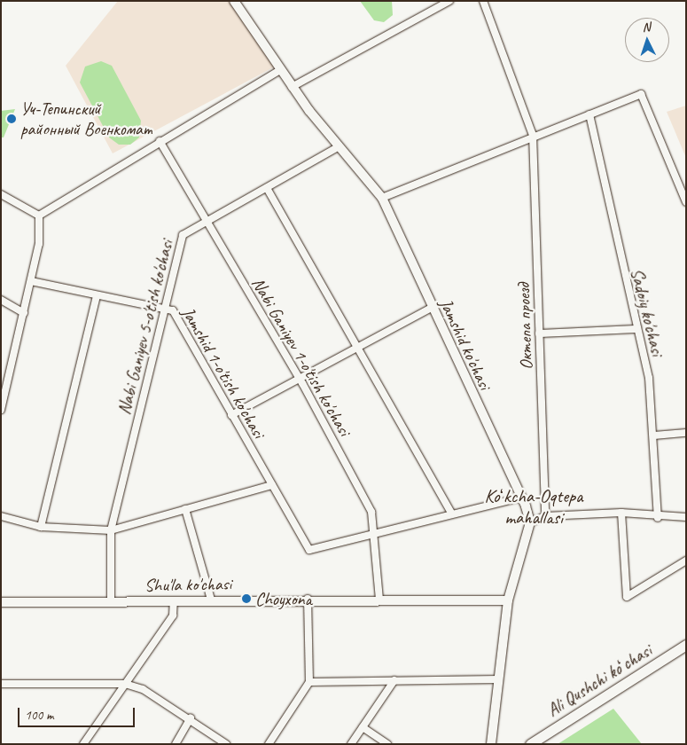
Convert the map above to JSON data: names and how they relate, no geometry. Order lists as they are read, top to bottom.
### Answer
{
  "streets": {
    "main road": ["Ali Qushchi koʻchasi"],
    "street": [
      "Sadoiy ko'chasi",
      "Октепа проезд",
      "Nabi Ganiyev 5-o'tish ko'chasi",
      "Jamshid ko'chasi",
      "Nabi Ganiyev 1-o'tish ko'chasi",
      "Jamshid 1-o'tish ko'chasi",
      "Shu'la ko'chasi"
    ]
  },
  "crossings": [
    ["Nabi Ganiyev 5-o'tish ko'chasi", "Jamshid ko'chasi"],
    ["Nabi Ganiyev 5-o'tish ko'chasi", "Nabi Ganiyev 1-o'tish ko'chasi"],
    ["Nabi Ganiyev 5-o'tish ko'chasi", "Jamshid 1-o'tish ko'chasi"],
    ["Nabi Ganiyev 5-o'tish ko'chasi", "Shu'la ko'chasi"],
    ["Nabi Ganiyev 1-o'tish ko'chasi", "Jamshid 1-o'tish ko'chasi"],
    ["Nabi Ganiyev 1-o'tish ko'chasi", "Shu'la ko'chasi"]
  ],
  "districts": ["Koʻkcha-Oqtepa mahallasi"],
  "places": ["Уч-Тепинский районный Военкомат", "Choyxona"],
  "scale_bar": "100 m",
  "north": "top"
}
